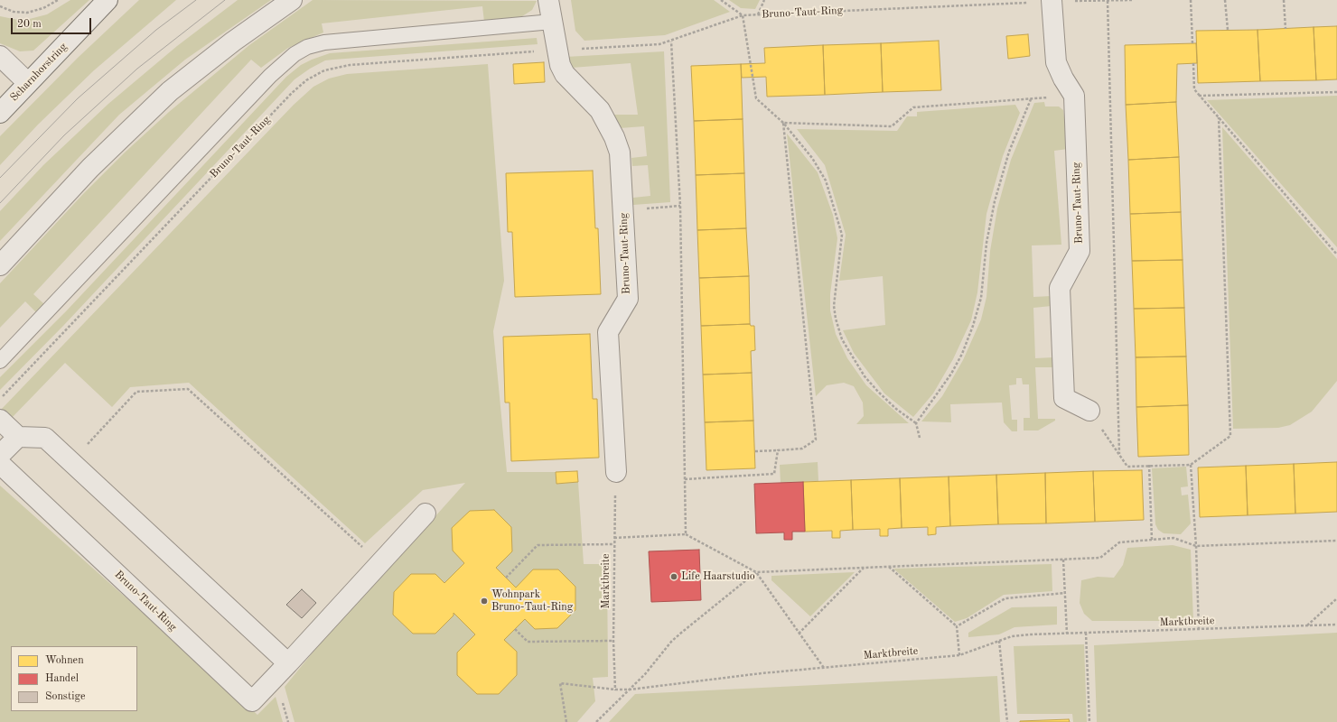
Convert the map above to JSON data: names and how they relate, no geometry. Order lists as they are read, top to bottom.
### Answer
{
  "streets": {
    "street": ["Bruno-Taut-Ring", "Scharnhorstring"],
    "path": ["Marktbreite"]
  },
  "crossings": [
    ["Bruno-Taut-Ring", "Marktbreite"]
  ],
  "places": ["Life Haarstudio", "Wohnpark Bruno-Taut-Ring"],
  "legend": ["Wohnen", "Handel", "Sonstige"],
  "scale_bar": "20 m"
}
